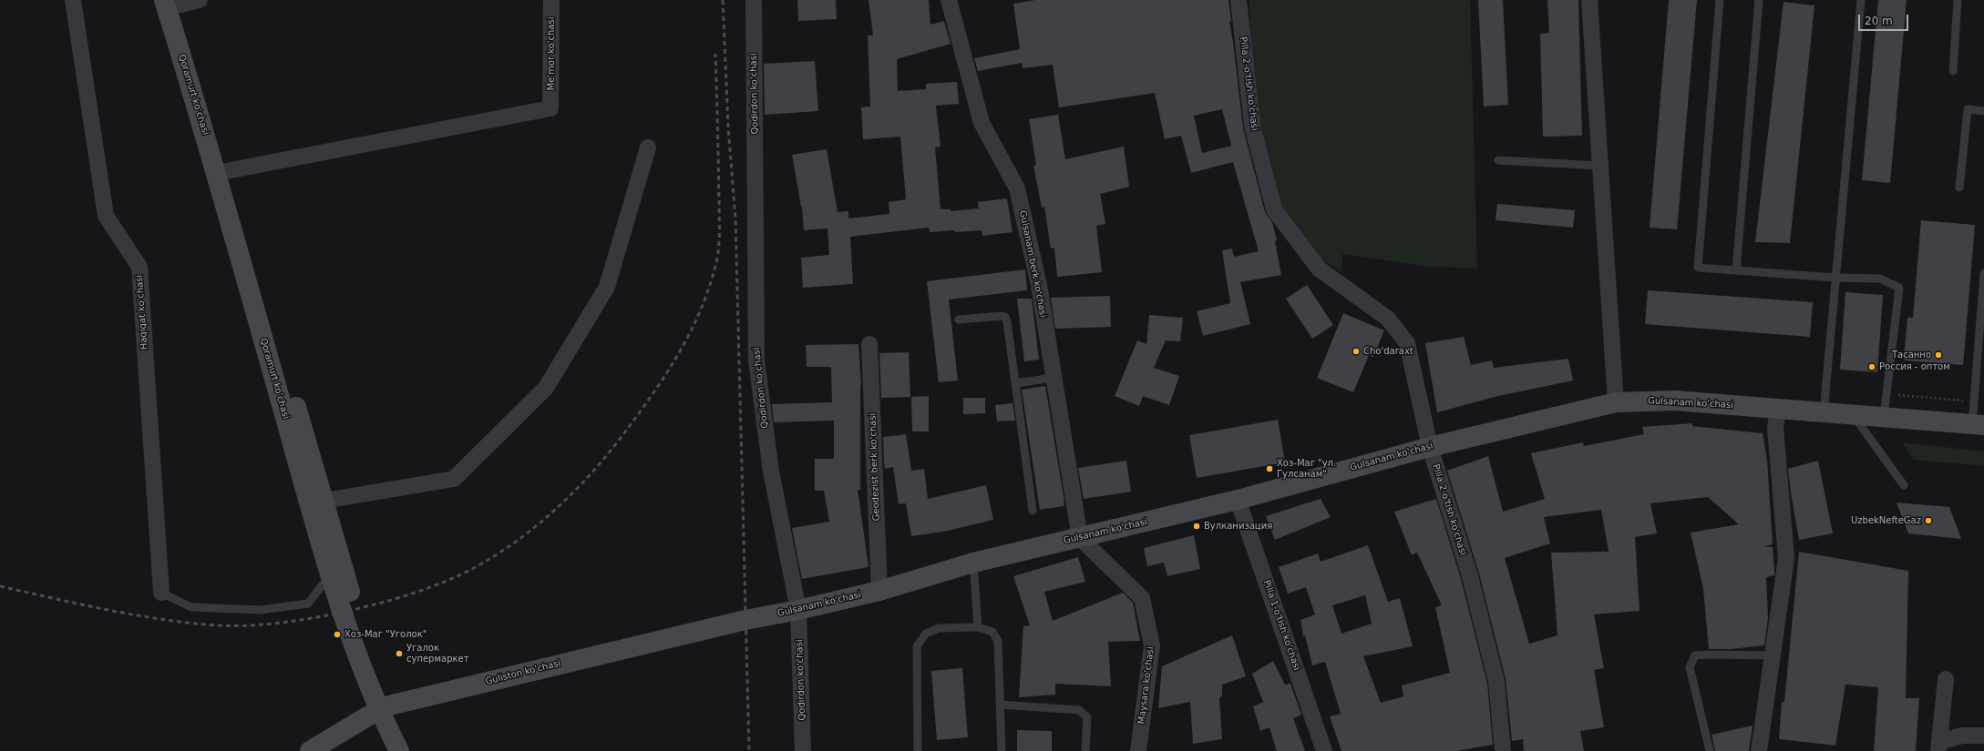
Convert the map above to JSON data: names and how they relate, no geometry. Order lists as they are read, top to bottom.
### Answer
{
  "streets": {
    "main road": ["Qoramurt koʻchasi", "Gulsanam ko'chasi", "Guliston ko'chasi"],
    "street": [
      "Me'mor ko'chasi",
      "Pilla 2-o'tish ko'chasi",
      "Qodirdon ko'chasi",
      "Gulsanam berk ko'chasi",
      "Haqiqat ko'chasi",
      "Geodezist berk ko'chasi",
      "Pilla 1-o'tish ko'chasi",
      "Maysara ko'chasi"
    ]
  },
  "crossings": [
    ["Me'mor ko'chasi", "Qoramurt koʻchasi"],
    ["Pilla 2-o'tish ko'chasi", "Gulsanam ko'chasi"],
    ["Qodirdon ko'chasi", "Gulsanam ko'chasi"],
    ["Qoramurt koʻchasi", "Guliston ko'chasi"],
    ["Gulsanam berk ko'chasi", "Gulsanam ko'chasi"],
    ["Gulsanam berk ko'chasi", "Maysara ko'chasi"],
    ["Gulsanam ko'chasi", "Geodezist berk ko'chasi"],
    ["Gulsanam ko'chasi", "Pilla 1-o'tish ko'chasi"],
    ["Gulsanam ko'chasi", "Guliston ko'chasi"],
    ["Gulsanam ko'chasi", "Maysara ko'chasi"]
  ],
  "places": [
    "Cho'daraxt",
    "Тасанно",
    "Россия - оптом",
    "Хоз-Маг \"ул. Гулсанам\"",
    "UzbekNefteGaz",
    "Вулканизация",
    "Хоз-Маг \"Уголок\"",
    "Угалок супермаркет"
  ],
  "scale_bar": "20 m"
}
